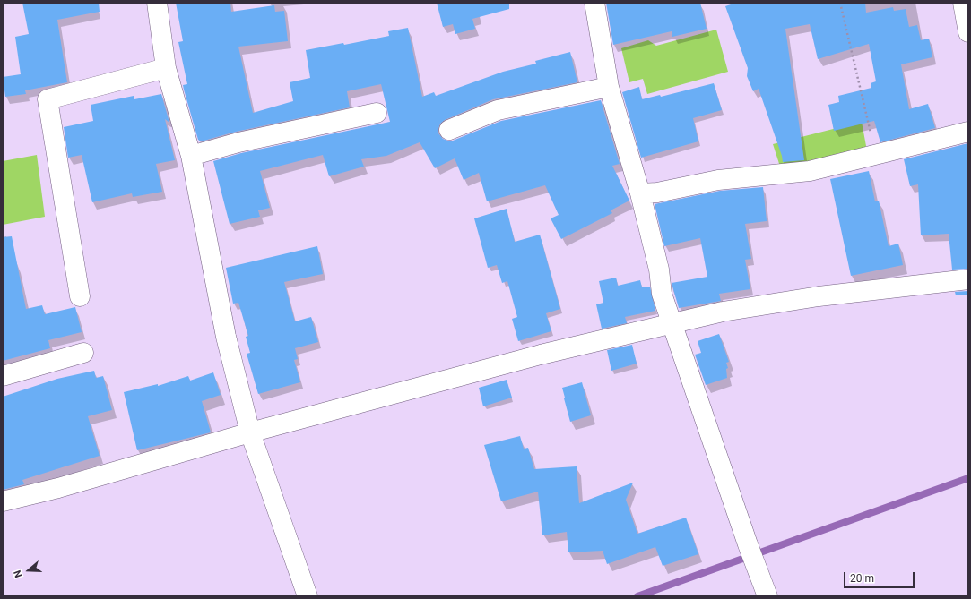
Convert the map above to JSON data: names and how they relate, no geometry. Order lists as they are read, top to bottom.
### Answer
{
  "scale_bar": "20 m",
  "north": "left"
}
